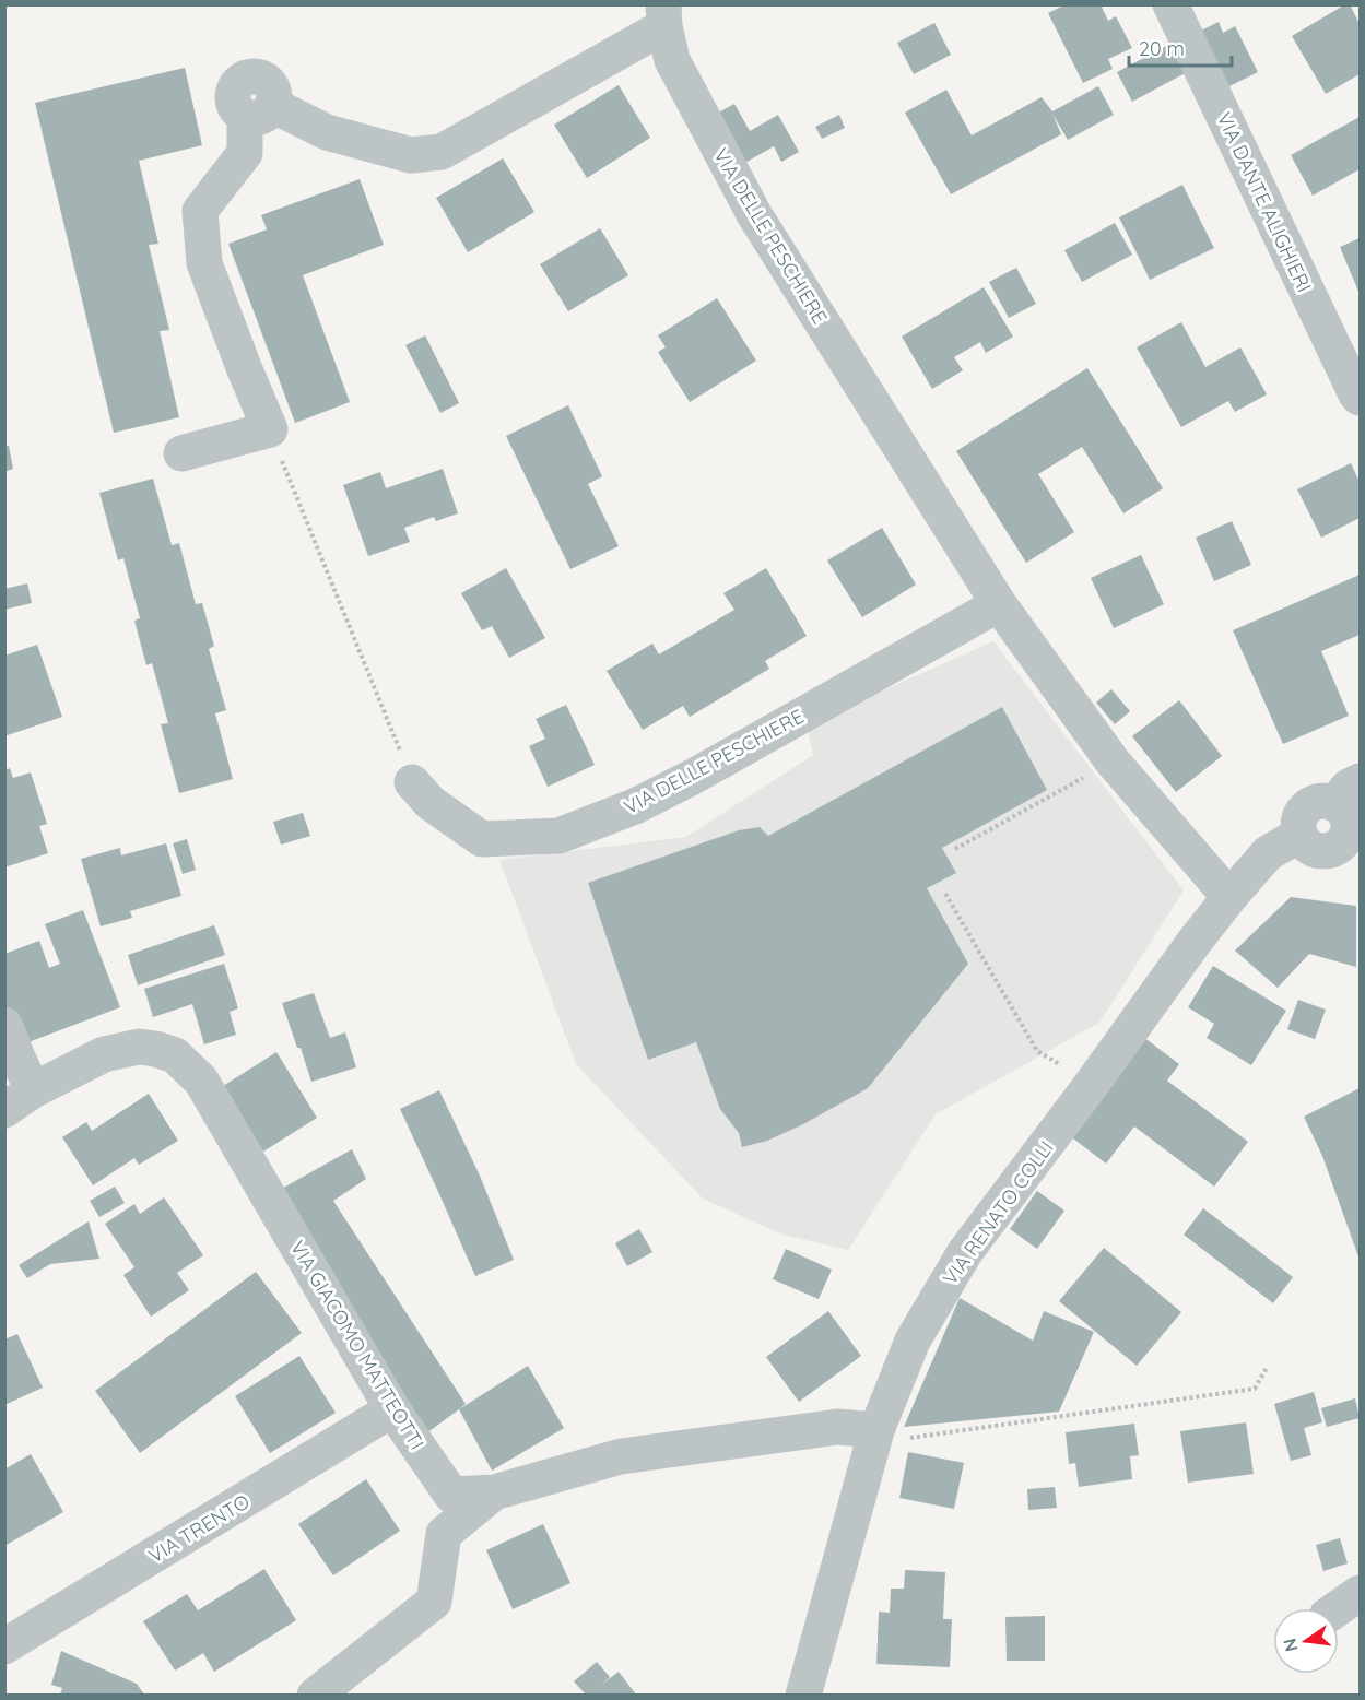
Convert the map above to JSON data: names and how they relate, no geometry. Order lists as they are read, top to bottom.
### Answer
{
  "streets": {
    "street": [
      "VIA DANTE ALIGHIERI",
      "VIA DELLE PESCHIERE",
      "VIA RENATO COLLI",
      "VIA GIACOMO MATTEOTTI",
      "VIA TRENTO"
    ]
  },
  "crossings": [
    ["VIA DELLE PESCHIERE", "VIA RENATO COLLI"],
    ["VIA RENATO COLLI", "VIA GIACOMO MATTEOTTI"],
    ["VIA GIACOMO MATTEOTTI", "VIA TRENTO"]
  ],
  "scale_bar": "20 m",
  "north": "left"
}
